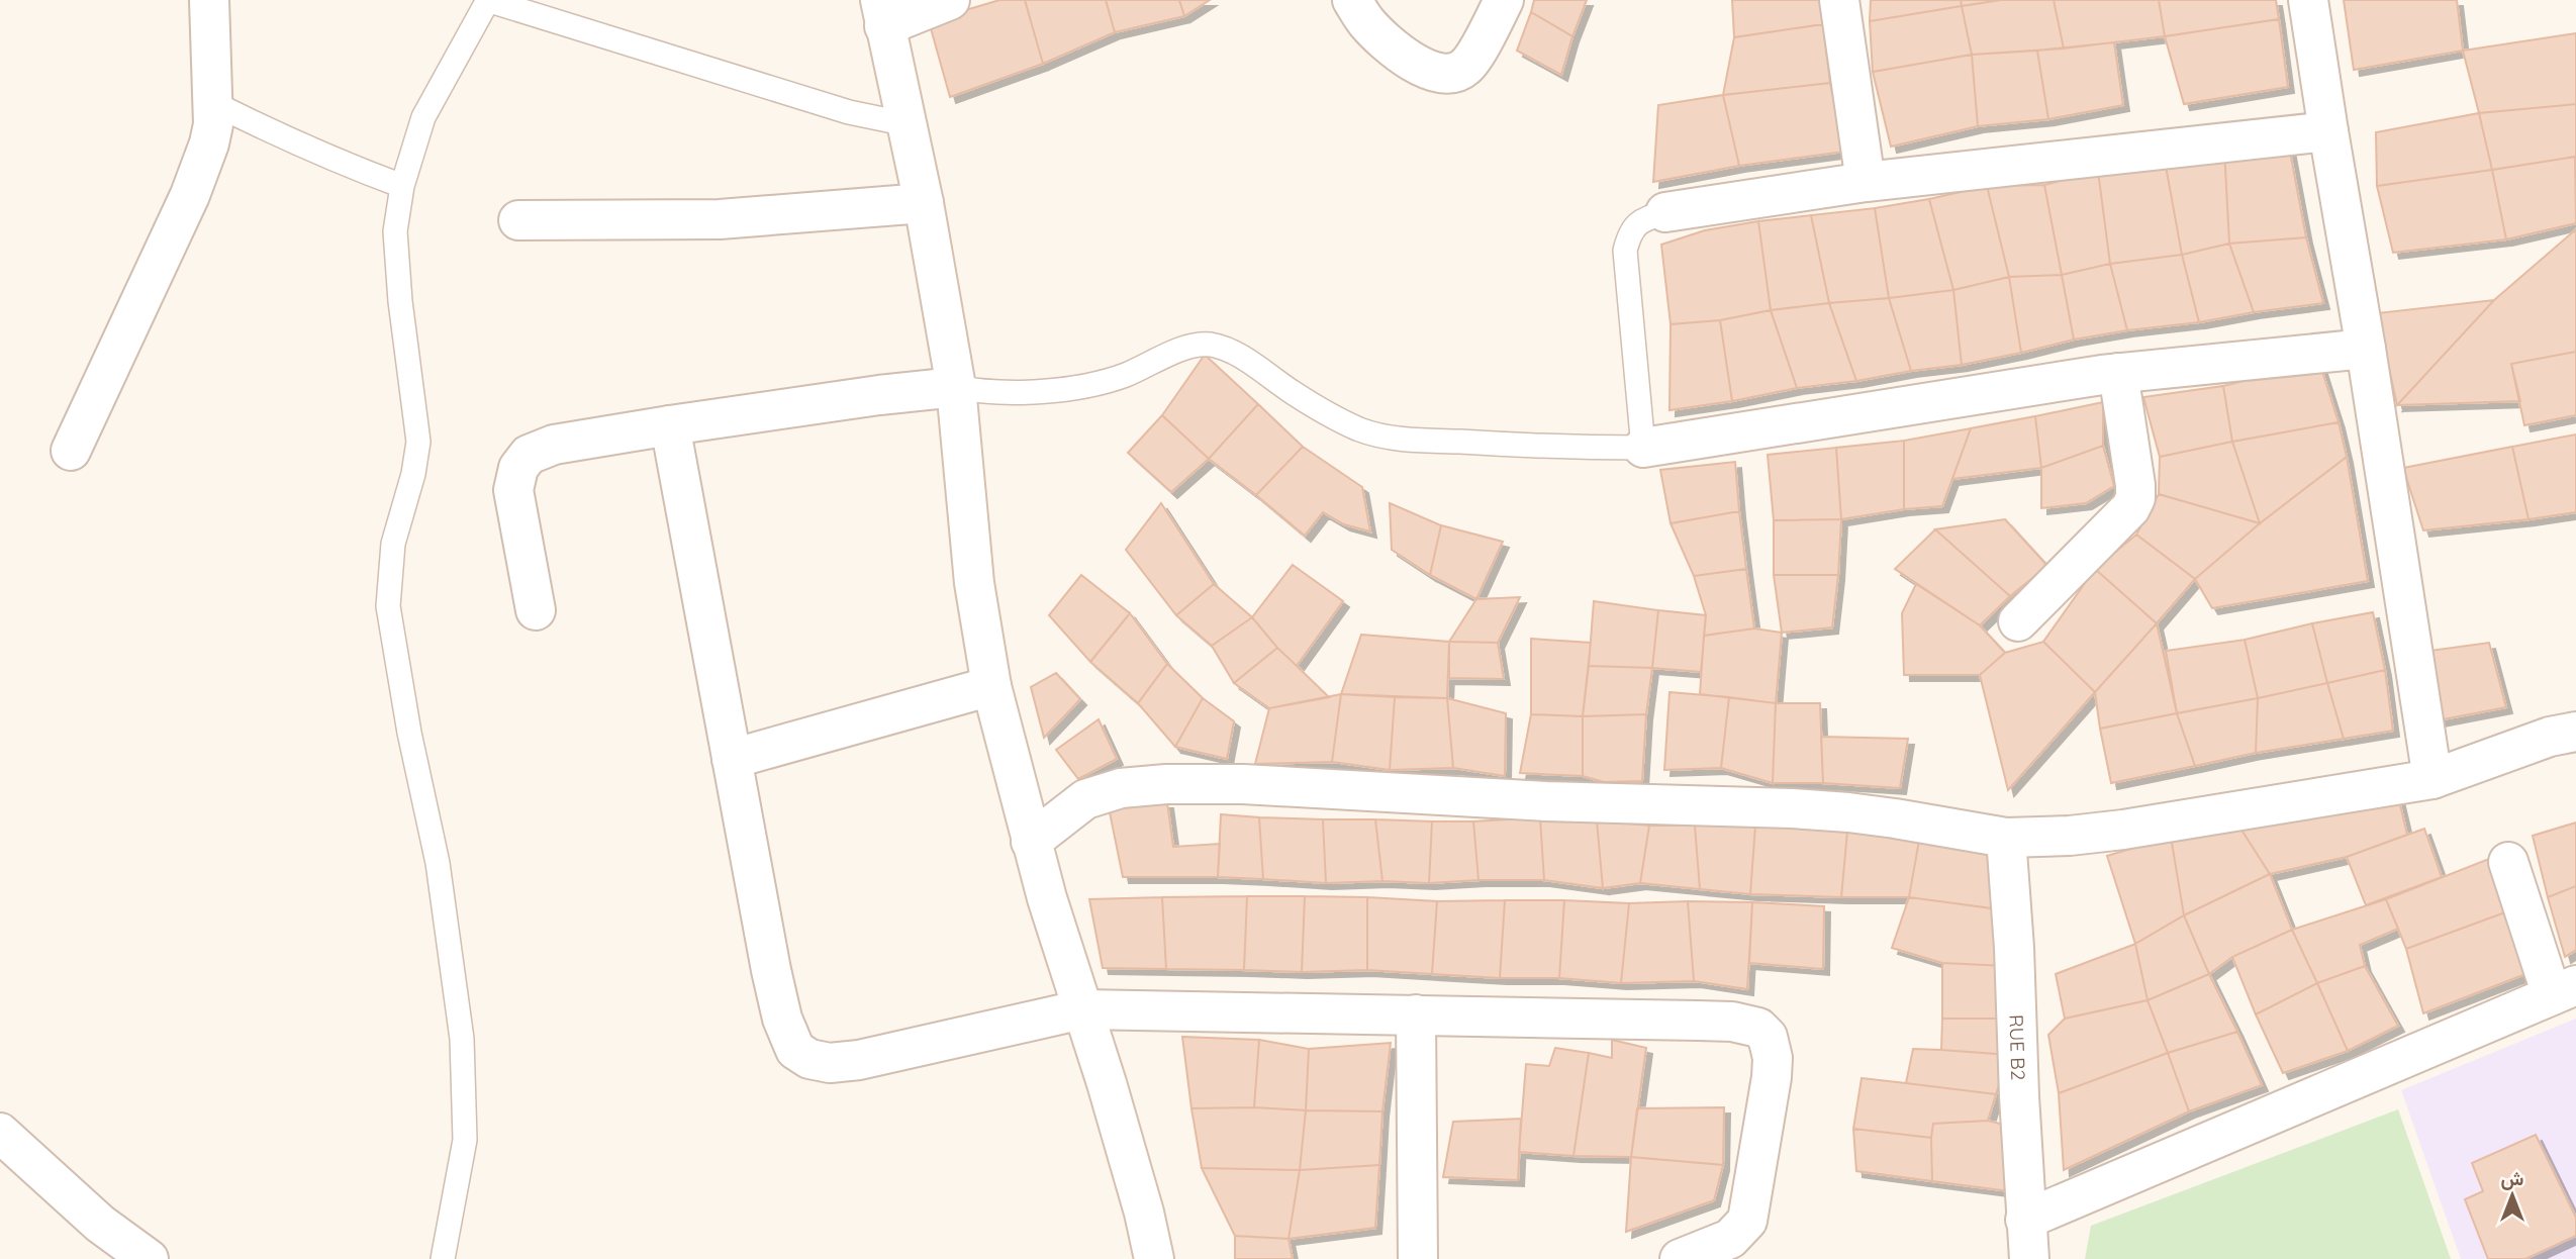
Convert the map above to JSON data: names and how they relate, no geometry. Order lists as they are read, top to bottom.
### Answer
{
  "streets": {
    "street": ["RUE B2"]
  },
  "north": "top"
}
